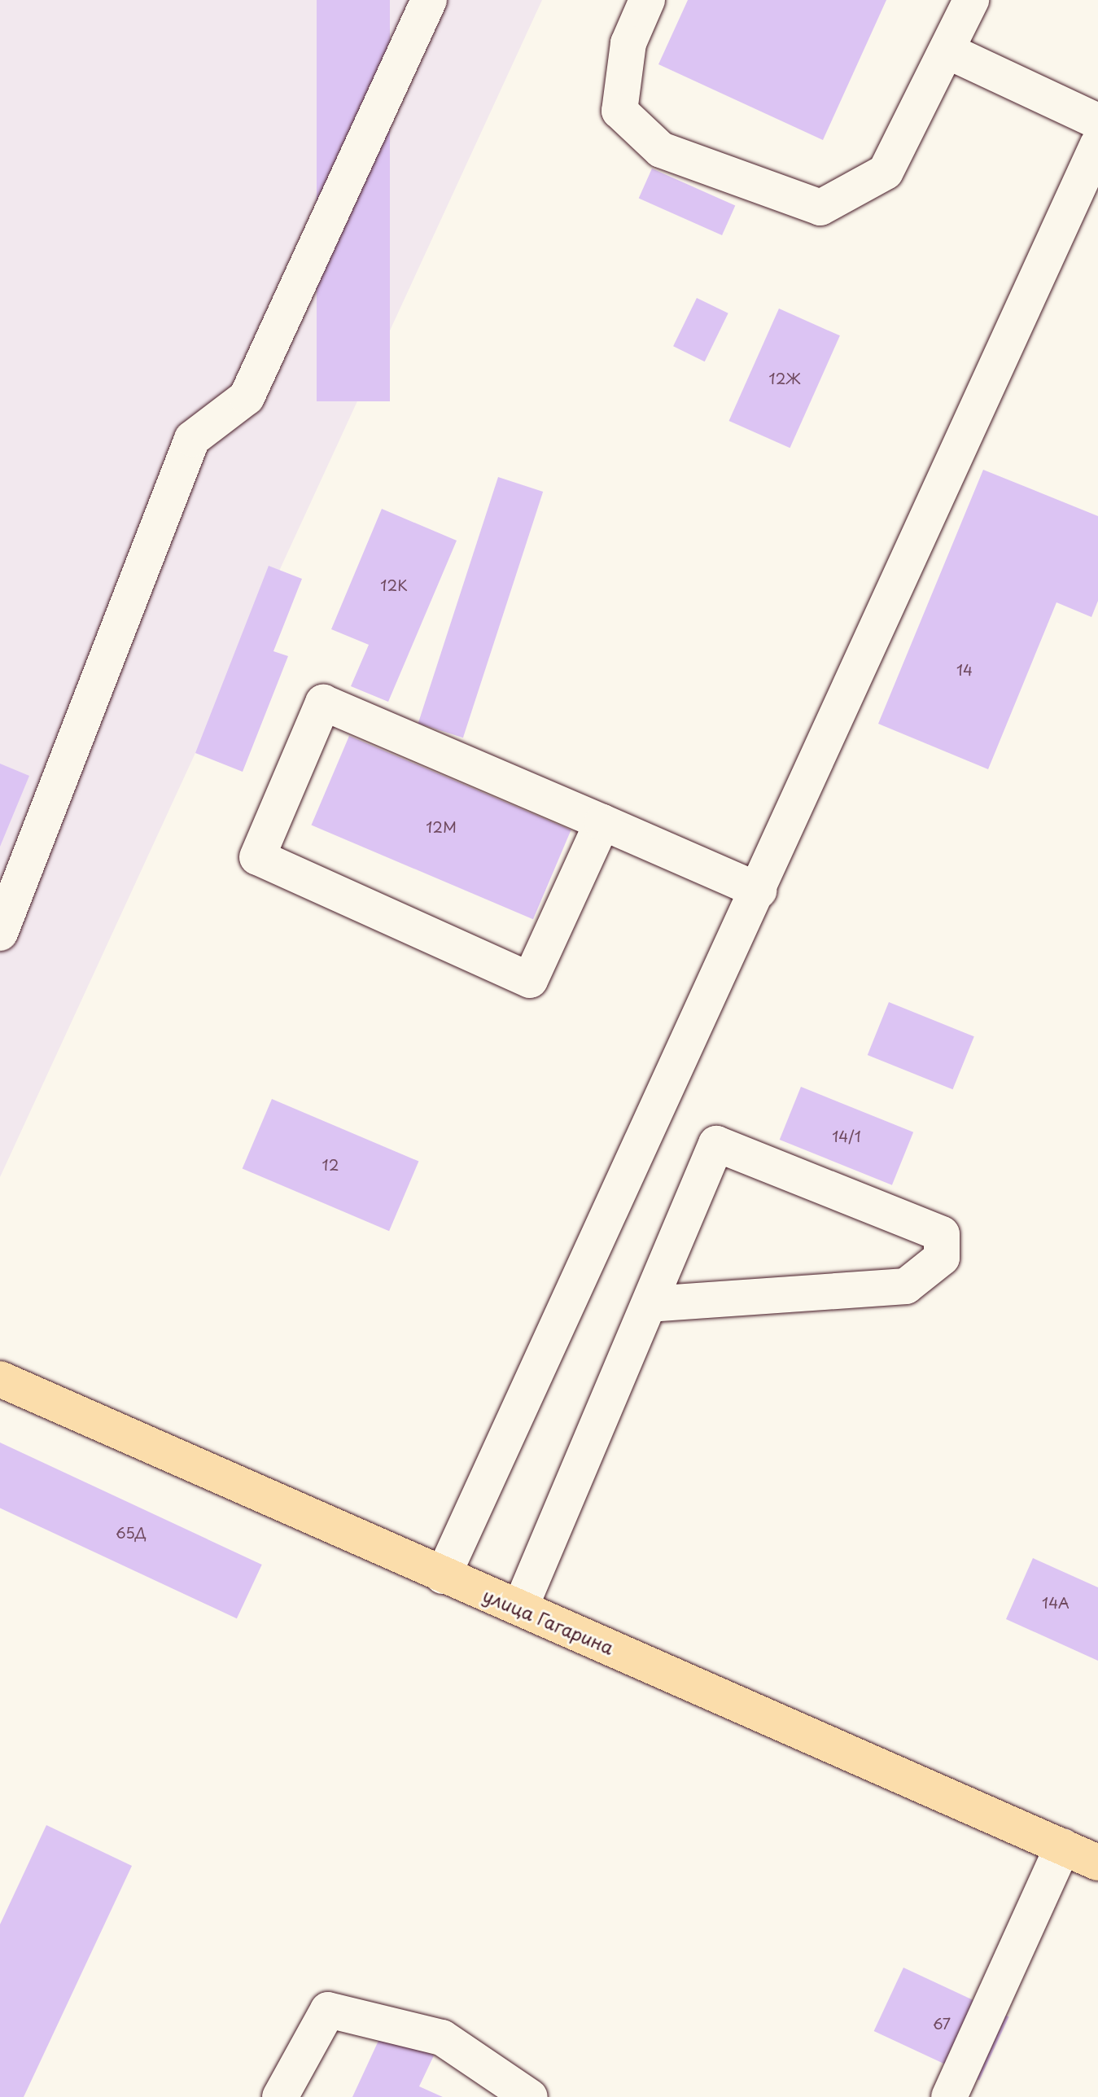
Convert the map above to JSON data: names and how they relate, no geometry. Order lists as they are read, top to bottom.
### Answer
{
  "streets": {
    "main road": ["улица Гагарина"]
  },
  "house_numbers": [
    "12Ж",
    "12К",
    "14",
    "12М",
    "14/1",
    "12",
    "65Д",
    "14А",
    "67"
  ]
}
